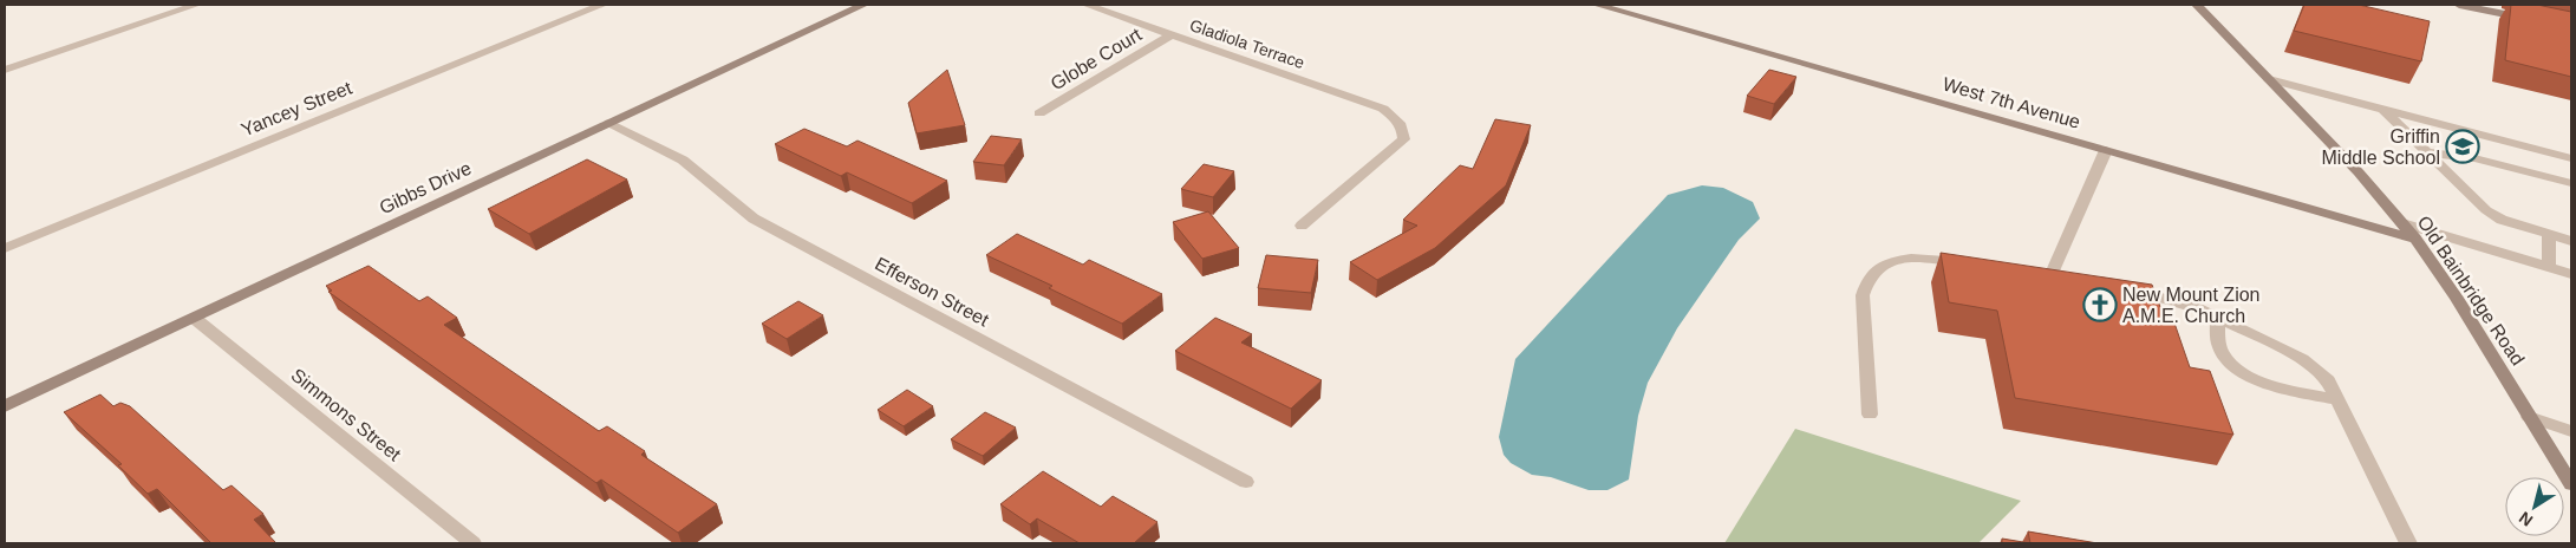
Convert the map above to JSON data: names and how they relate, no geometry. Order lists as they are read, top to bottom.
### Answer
{
  "streets": {
    "street": [
      "Gladiola Terrace",
      "Globe Court",
      "West 7th Avenue",
      "Yancey Street",
      "Gibbs Drive",
      "Old Bainbridge Road",
      "Efferson Street",
      "Simmons Street"
    ]
  },
  "crossings": [
    ["Gladiola Terrace", "Globe Court"],
    ["West 7th Avenue", "Old Bainbridge Road"],
    ["Gibbs Drive", "Efferson Street"],
    ["Gibbs Drive", "Simmons Street"]
  ],
  "places": {
    "school or university": ["Griffin Middle School"],
    "church": ["New Mount Zion A.M.E. Church"]
  },
  "north": "bottom left"
}
